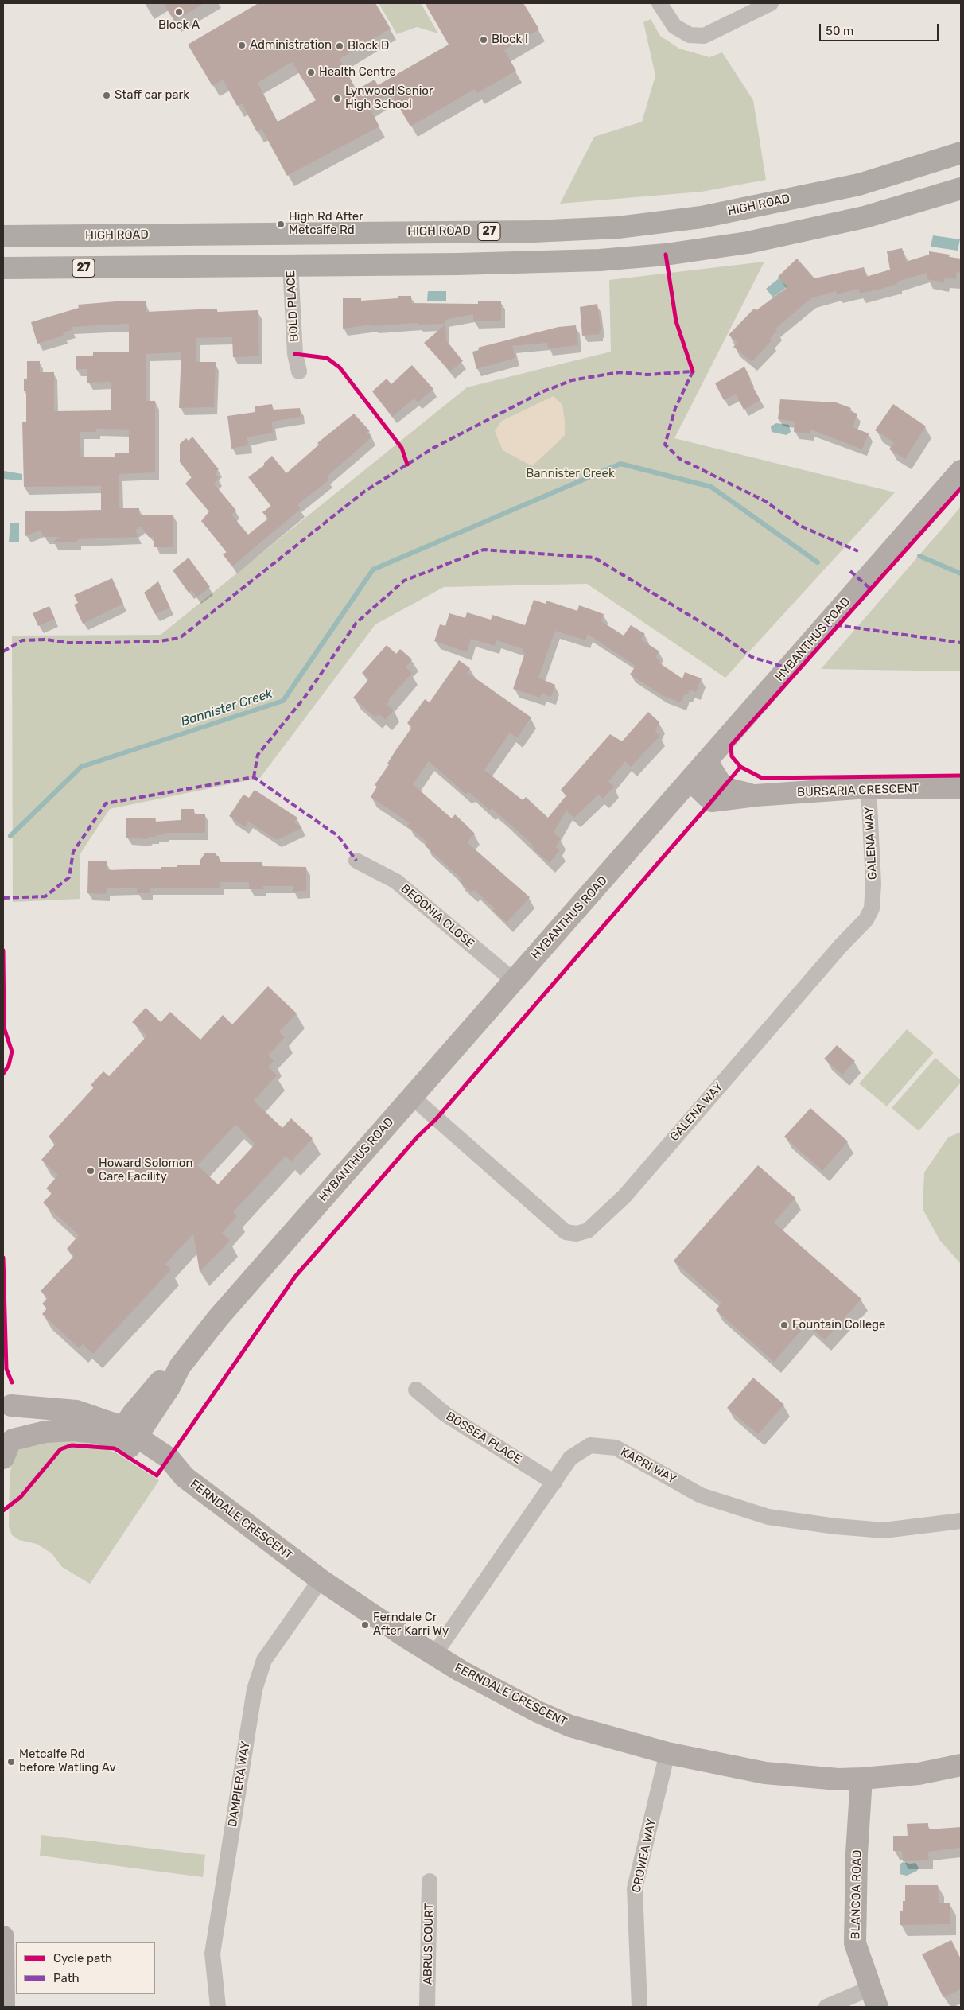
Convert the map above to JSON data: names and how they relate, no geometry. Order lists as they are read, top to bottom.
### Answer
{
  "streets": {
    "main road": ["HIGH ROAD", "27"],
    "street": [
      "BOLD PLACE",
      "HYBANTHUS ROAD",
      "BURSARIA CRESCENT",
      "GALENA WAY",
      "BEGONIA CLOSE",
      "BOSSEA PLACE",
      "KARRI WAY",
      "FERNDALE CRESCENT",
      "DAMPIERA WAY",
      "CROWEA WAY",
      "BLANCOA ROAD",
      "ABRUS COURT"
    ]
  },
  "crossings": [
    ["27", "BOLD PLACE"],
    ["HYBANTHUS ROAD", "BURSARIA CRESCENT"],
    ["HYBANTHUS ROAD", "GALENA WAY"],
    ["HYBANTHUS ROAD", "BEGONIA CLOSE"],
    ["HYBANTHUS ROAD", "FERNDALE CRESCENT"],
    ["BURSARIA CRESCENT", "GALENA WAY"],
    ["BOSSEA PLACE", "KARRI WAY"],
    ["KARRI WAY", "FERNDALE CRESCENT"],
    ["FERNDALE CRESCENT", "DAMPIERA WAY"],
    ["FERNDALE CRESCENT", "CROWEA WAY"],
    ["FERNDALE CRESCENT", "BLANCOA ROAD"]
  ],
  "water": ["Bannister Creek"],
  "parks": ["Bannister Creek"],
  "places": [
    "Block A",
    "Block I",
    "Administration",
    "Block D",
    "Health Centre",
    "Staff car park",
    "Lynwood Senior High School",
    "High Rd After Metcalfe Rd",
    "Howard Solomon Care Facility",
    "Fountain College",
    "Ferndale Cr After Karri Wy",
    "Metcalfe Rd before Watling Av"
  ],
  "legend": ["Cycle path", "Path"],
  "scale_bar": "50 m"
}
